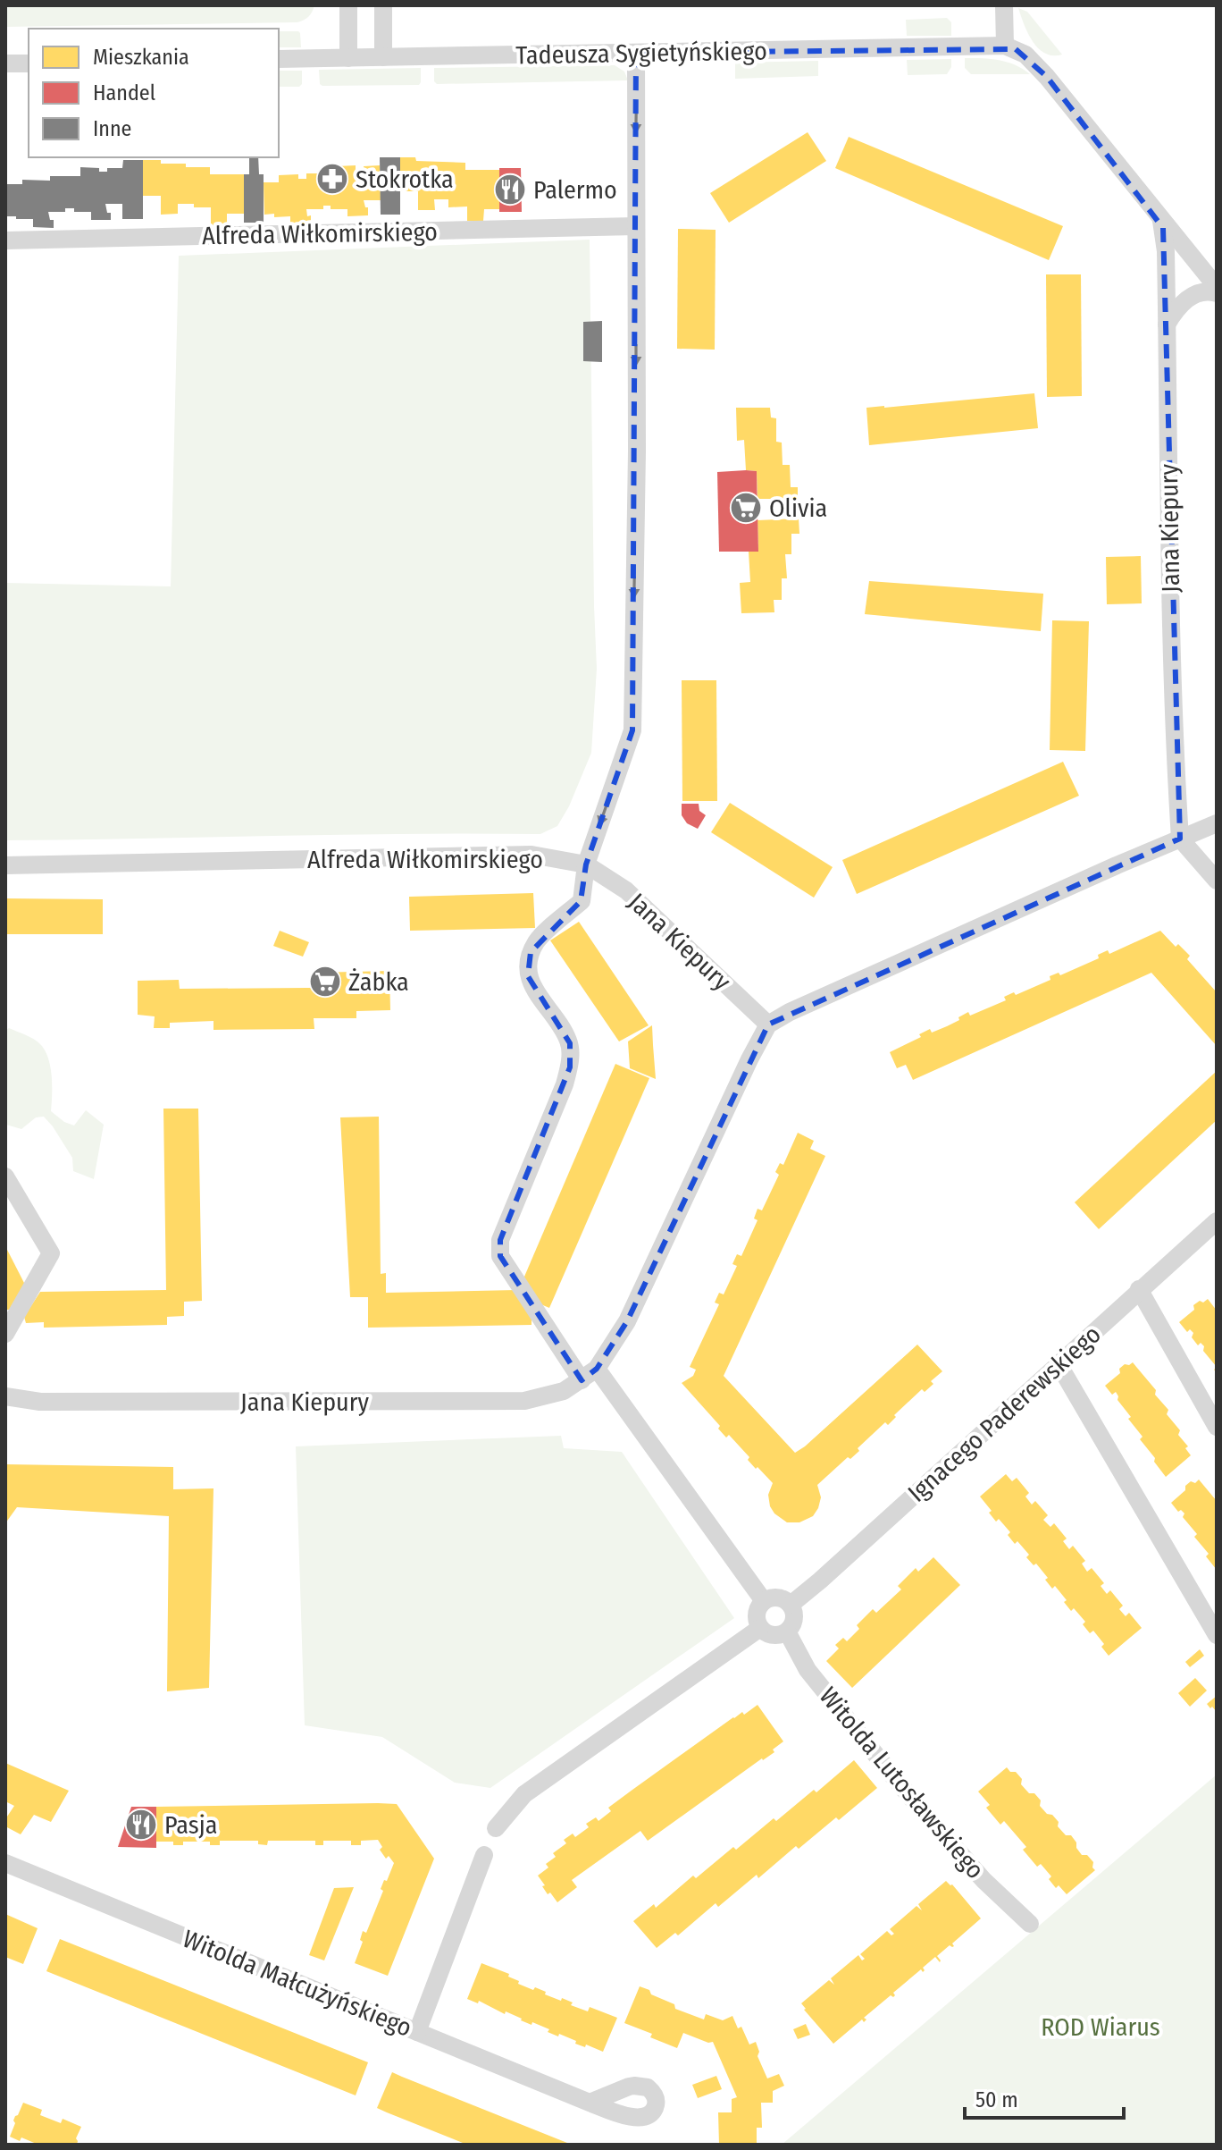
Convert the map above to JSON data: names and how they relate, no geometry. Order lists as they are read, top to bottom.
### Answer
{
  "streets": {
    "street": [
      "Tadeusza Sygietyńskiego",
      "Alfreda Wiłkomirskiego",
      "Jana Kiepury",
      "Ignacego Paderewskiego",
      "Witolda Lutosławskiego",
      "Witolda Małcużyńskiego"
    ]
  },
  "crossings": [
    ["Tadeusza Sygietyńskiego", "Jana Kiepury"],
    ["Alfreda Wiłkomirskiego", "Jana Kiepury"],
    ["Ignacego Paderewskiego", "Witolda Lutosławskiego"]
  ],
  "parks": ["ROD Wiarus"],
  "places": {
    "pharmacy": ["Stokrotka"],
    "restaurant": ["Palermo", "Pasja"],
    "supermarket": ["Olivia", "Żabka"]
  },
  "legend": ["Mieszkania", "Handel", "Inne"],
  "scale_bar": "50 m"
}
